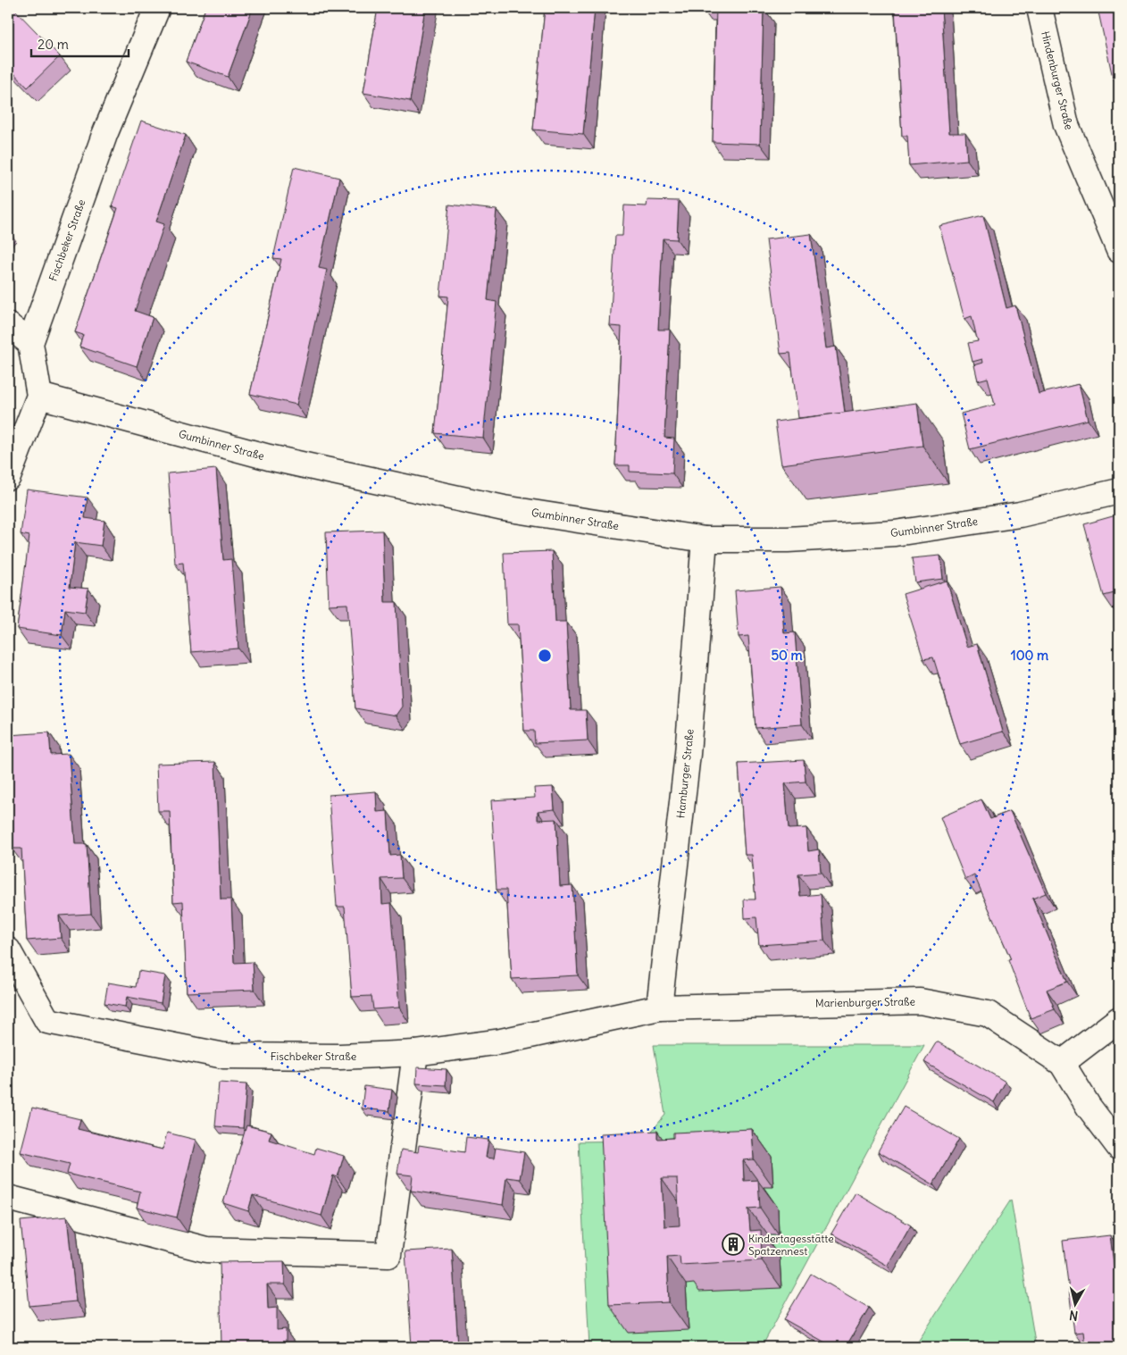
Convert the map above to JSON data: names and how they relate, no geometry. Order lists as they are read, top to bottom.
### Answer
{
  "streets": {
    "street": [
      "Hindenburger Straße",
      "Fischbeker Straße",
      "Gumbinner Straße",
      "Hamburger Straße",
      "Marienburger Straße"
    ]
  },
  "crossings": [
    ["Fischbeker Straße", "Gumbinner Straße"],
    ["Fischbeker Straße", "Hamburger Straße"],
    ["Fischbeker Straße", "Marienburger Straße"],
    ["Gumbinner Straße", "Hamburger Straße"],
    ["Hamburger Straße", "Marienburger Straße"]
  ],
  "places": {
    "building": ["Kindertagesstätte Spatzennest"]
  },
  "scale_bar": "20 m",
  "north": "bottom",
  "rings": ["50 m", "100 m"]
}
